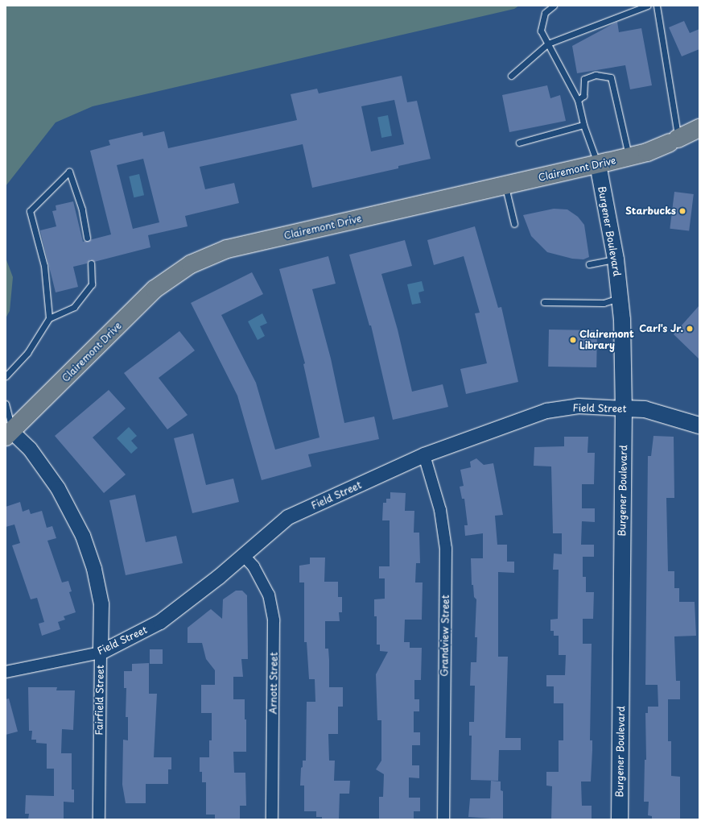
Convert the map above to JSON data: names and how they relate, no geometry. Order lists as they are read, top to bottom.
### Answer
{
  "streets": {
    "main road": ["Clairemont Drive", "Burgener Boulevard", "Field Street"],
    "street": ["Grandview Street", "Arnott Street", "Fairfield Street"]
  },
  "crossings": [
    ["Clairemont Drive", "Burgener Boulevard"],
    ["Clairemont Drive", "Fairfield Street"],
    ["Burgener Boulevard", "Field Street"],
    ["Field Street", "Grandview Street"],
    ["Field Street", "Arnott Street"],
    ["Field Street", "Fairfield Street"]
  ],
  "places": ["Starbucks", "Carl's Jr.", "Clairemont Library"]
}
